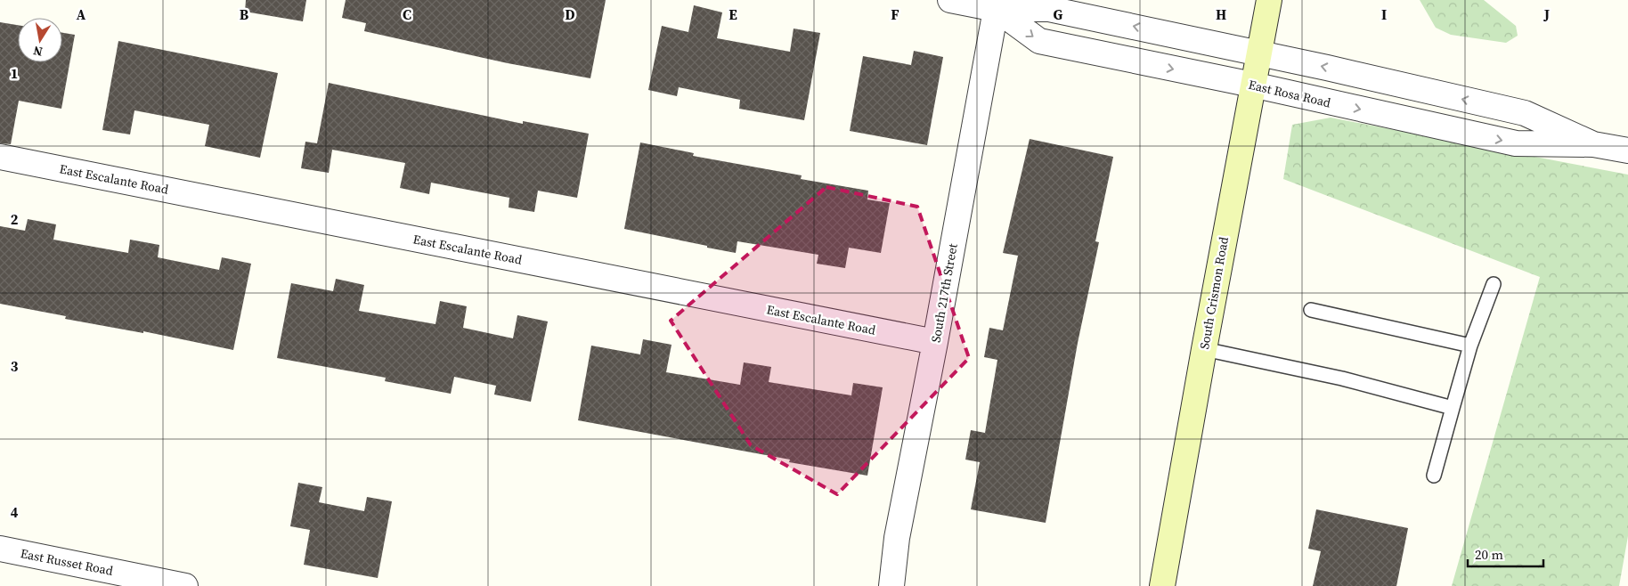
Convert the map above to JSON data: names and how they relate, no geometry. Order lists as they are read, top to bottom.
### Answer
{
  "streets": {
    "street": [
      "East Rosa Road",
      "East Escalante Road",
      "South 217th Street",
      "South Crismon Road",
      "East Russet Road"
    ]
  },
  "crossings": [
    ["East Rosa Road", "South 217th Street"],
    ["East Rosa Road", "South Crismon Road"],
    ["East Escalante Road", "South 217th Street"]
  ],
  "scale_bar": "20 m",
  "north": "bottom",
  "grid": {
    "columns": [
      "A",
      "B",
      "C",
      "D",
      "E",
      "F",
      "G",
      "H",
      "I",
      "J"
    ],
    "rows": [
      "1",
      "2",
      "3",
      "4"
    ]
  }
}
